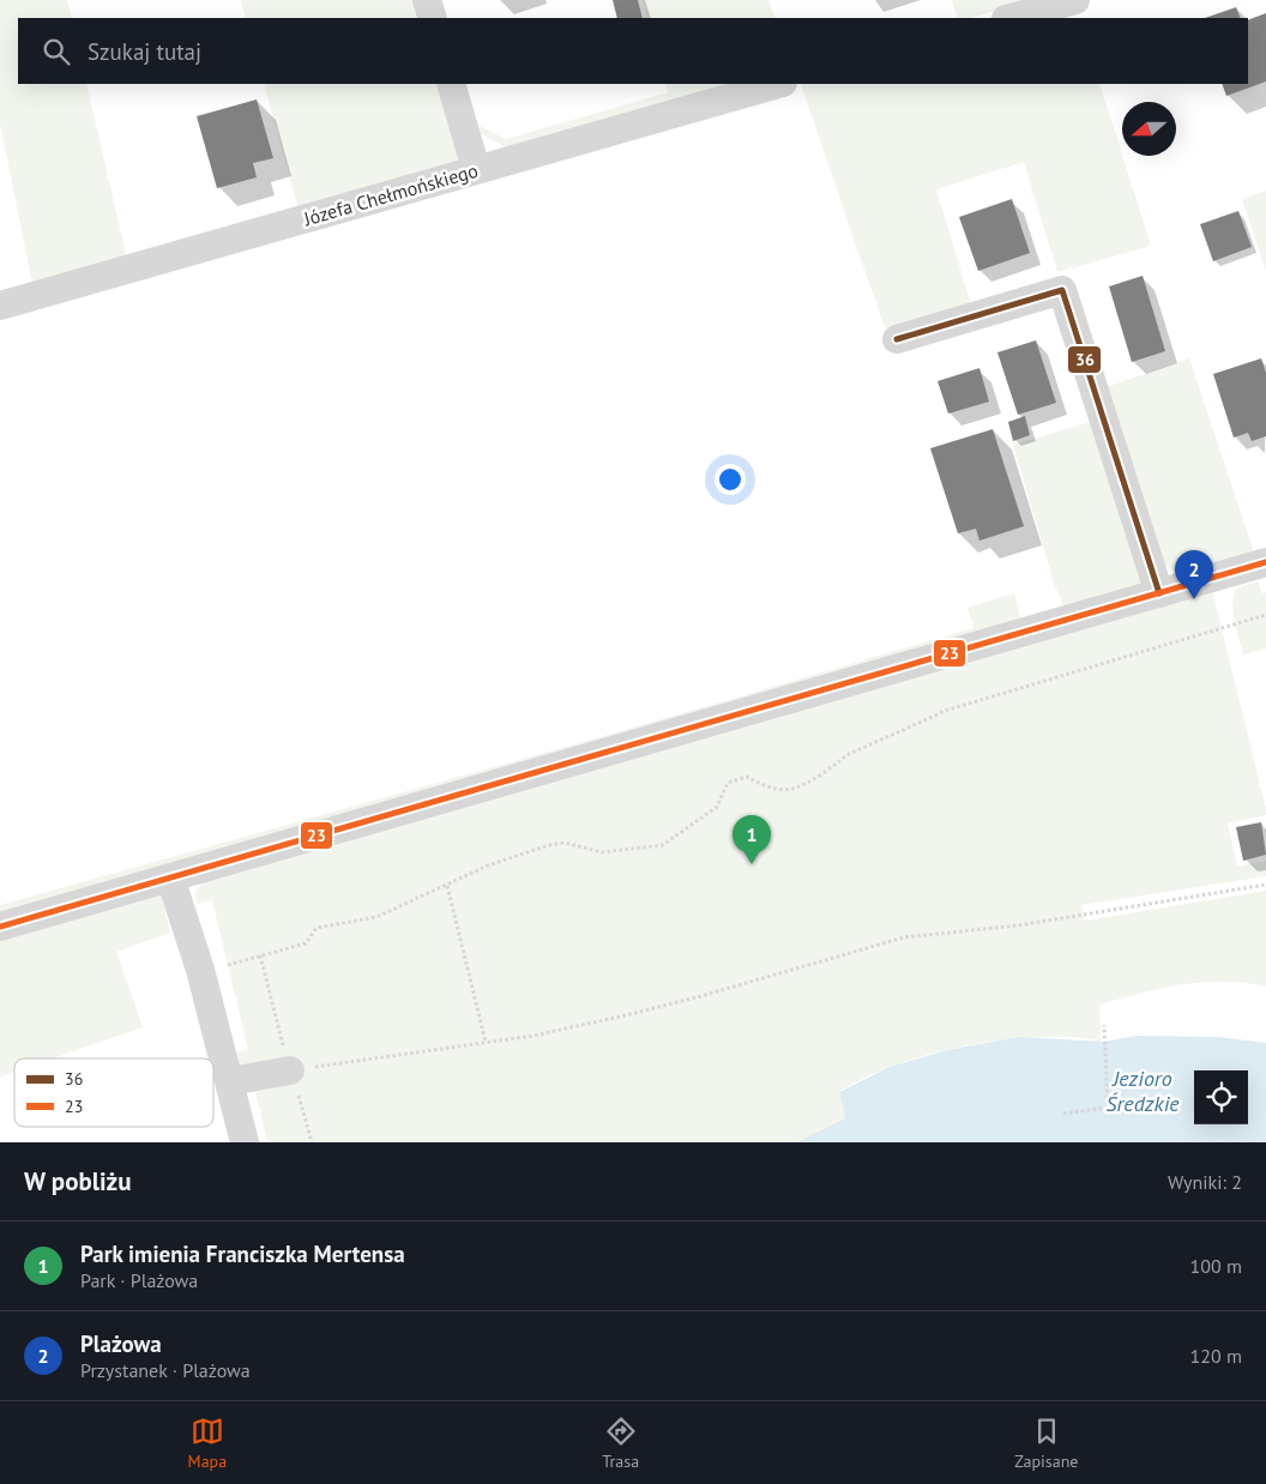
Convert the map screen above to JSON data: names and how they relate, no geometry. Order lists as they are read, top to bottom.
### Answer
{
  "streets": {
    "street": ["Józefa Chełmońskiego"]
  },
  "water": ["Jezioro Średzkie"],
  "lines": ["transit line 36", "transit line 23"],
  "legend": ["36", "23"],
  "north": "left",
  "page": {
    "search": "Szukaj tutaj",
    "pins": ["2", "1"],
    "heading": ["W pobliżu", "Wyniki: 2"],
    "list": [
      {
        "mark": "1",
        "name": "Park imienia Franciszka Mertensa",
        "note": "Park · Plażowa",
        "value": "100 m"
      },
      {
        "mark": "2",
        "name": "Plażowa",
        "note": "Przystanek · Plażowa",
        "value": "120 m"
      }
    ],
    "nav": ["Mapa", "Trasa", "Zapisane"]
  }
}
